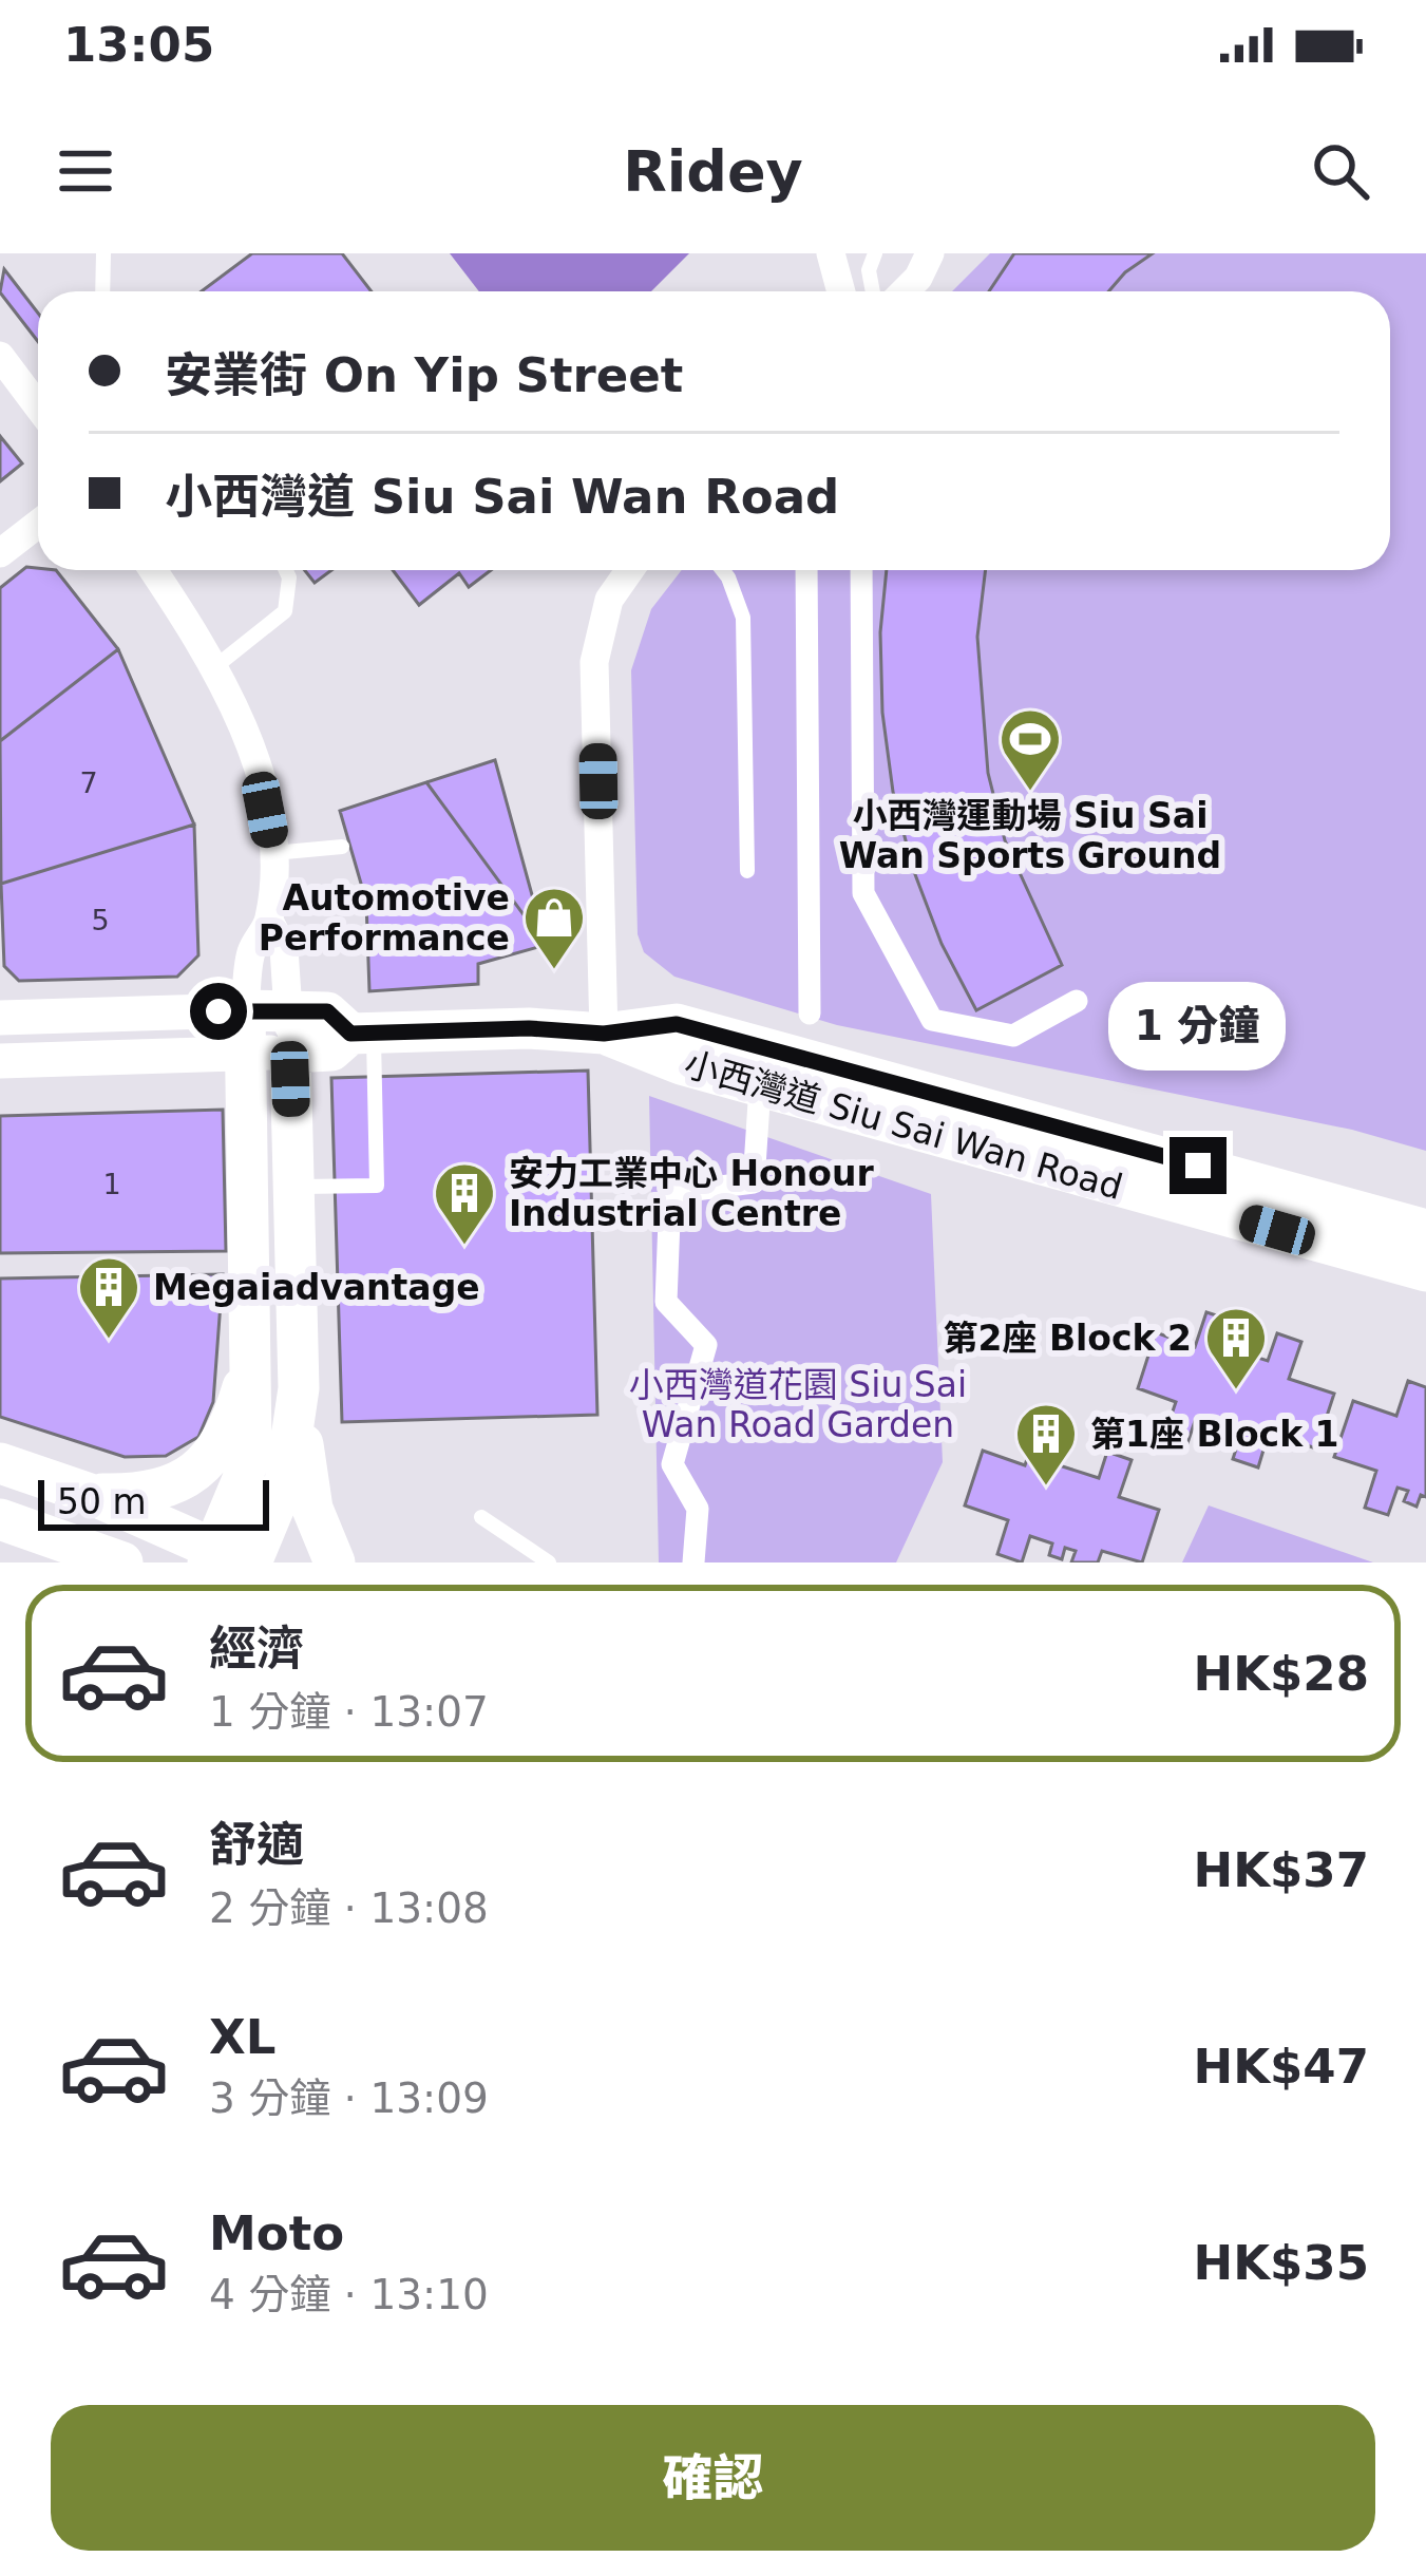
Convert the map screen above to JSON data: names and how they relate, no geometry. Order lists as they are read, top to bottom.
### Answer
{
  "streets": {
    "main road": ["小西灣道 Siu Sai Wan Road"]
  },
  "parks": ["小西灣道花園 Siu Sai Wan Road Garden"],
  "places": {
    "sports": ["小西灣運動場 Siu Sai Wan Sports Ground"],
    "shop": ["Automotive Performance"],
    "building": [
      "安力工業中心 Honour Industrial Centre",
      "Megaiadvantage",
      "第2座 Block 2",
      "第1座 Block 1"
    ]
  },
  "house_numbers": ["7", "5", "1"],
  "scale_bar": "50 m",
  "page": {
    "status": "13:05",
    "header": "Ridey",
    "banner": ["安業街 On Yip Street", "小西灣道 Siu Sai Wan Road"],
    "bubble": "1 分鐘",
    "scale": "50 m",
    "list": [
      {
        "name": "經濟",
        "note": "1 分鐘 · 13:07",
        "value": "HK$28"
      },
      {
        "name": "舒適",
        "note": "2 分鐘 · 13:08",
        "value": "HK$37"
      },
      {
        "name": "XL",
        "note": "3 分鐘 · 13:09",
        "value": "HK$47"
      },
      {
        "name": "Moto",
        "note": "4 分鐘 · 13:10",
        "value": "HK$35"
      }
    ],
    "buttons": "確認"
  }
}
